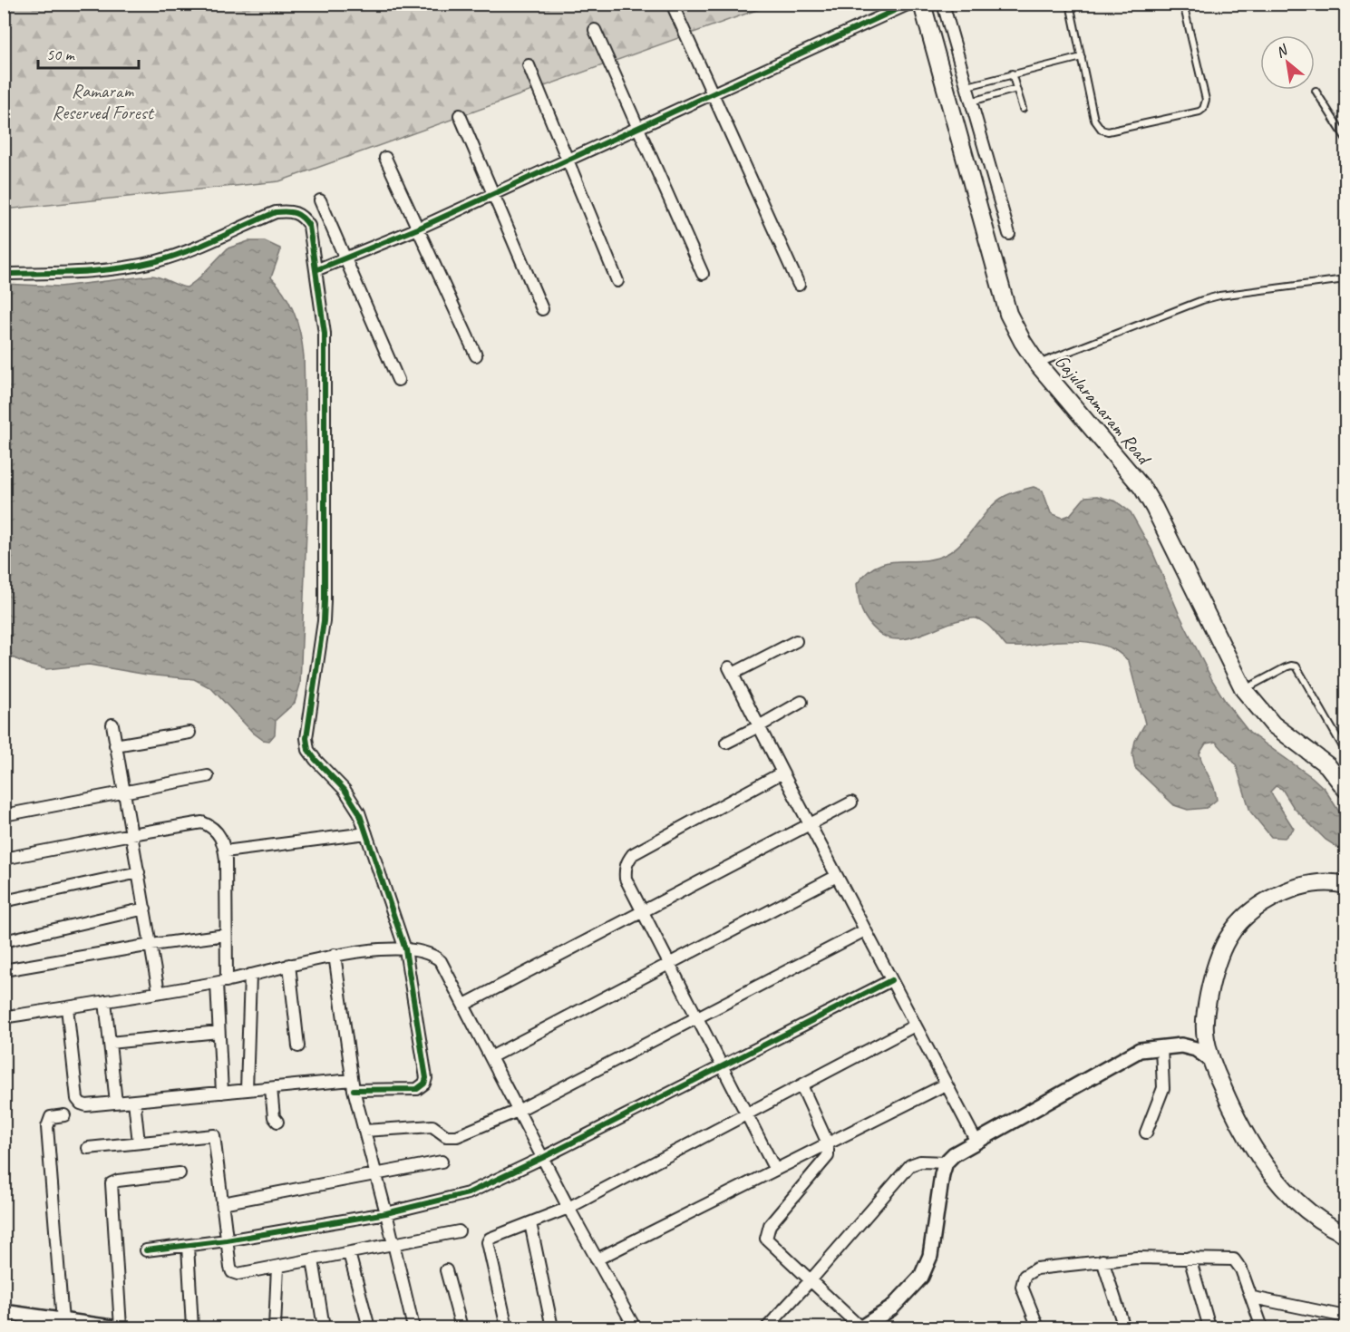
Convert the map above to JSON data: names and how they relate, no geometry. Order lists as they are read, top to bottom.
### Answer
{
  "streets": {
    "main road": ["Gajularamaram Road"]
  },
  "parks": ["Ramaram Reserved Forest"],
  "scale_bar": "50 m",
  "north": "top left"
}
